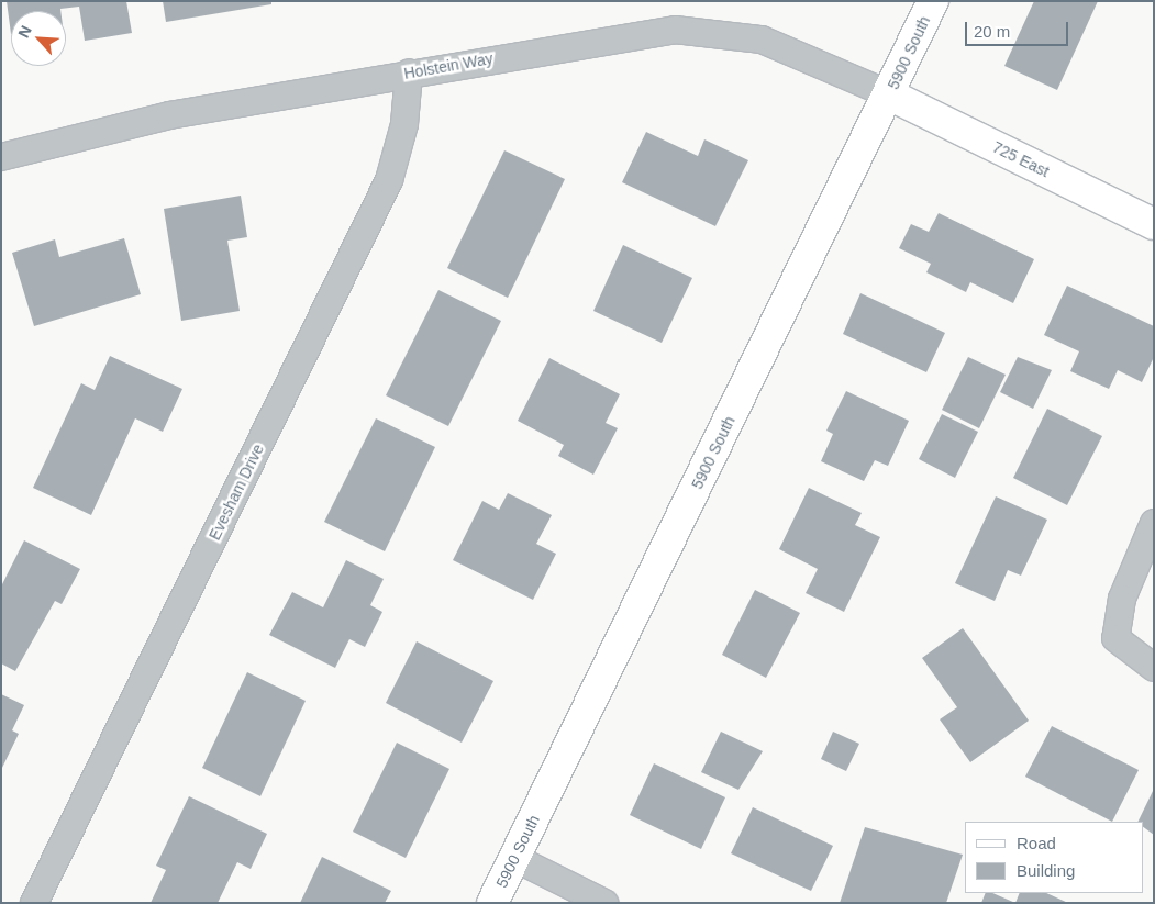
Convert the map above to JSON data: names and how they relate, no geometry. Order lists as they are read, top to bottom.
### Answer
{
  "streets": {
    "main road": ["5900 South", "725 East"],
    "street": ["Holstein Way", "Evesham Drive"]
  },
  "crossings": [
    ["5900 South", "Holstein Way"],
    ["5900 South", "725 East"],
    ["Holstein Way", "725 East"],
    ["Holstein Way", "Evesham Drive"]
  ],
  "legend": ["Road", "Building"],
  "scale_bar": "20 m",
  "north": "top left"
}
